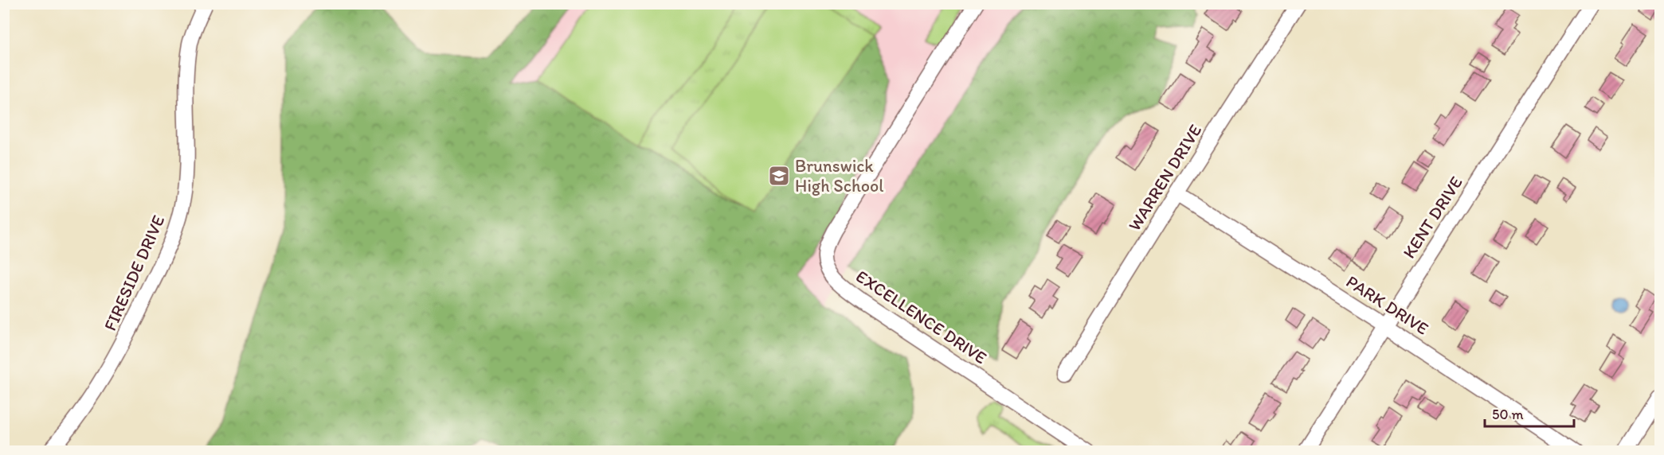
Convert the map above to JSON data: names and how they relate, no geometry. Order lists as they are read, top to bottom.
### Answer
{
  "streets": {
    "street": [
      "WARREN DRIVE",
      "KENT DRIVE",
      "FIRESIDE DRIVE",
      "PARK DRIVE",
      "EXCELLENCE DRIVE"
    ]
  },
  "crossings": [
    ["WARREN DRIVE", "PARK DRIVE"],
    ["KENT DRIVE", "PARK DRIVE"]
  ],
  "places": {
    "school or university": ["Brunswick High School"]
  },
  "scale_bar": "50 m"
}
